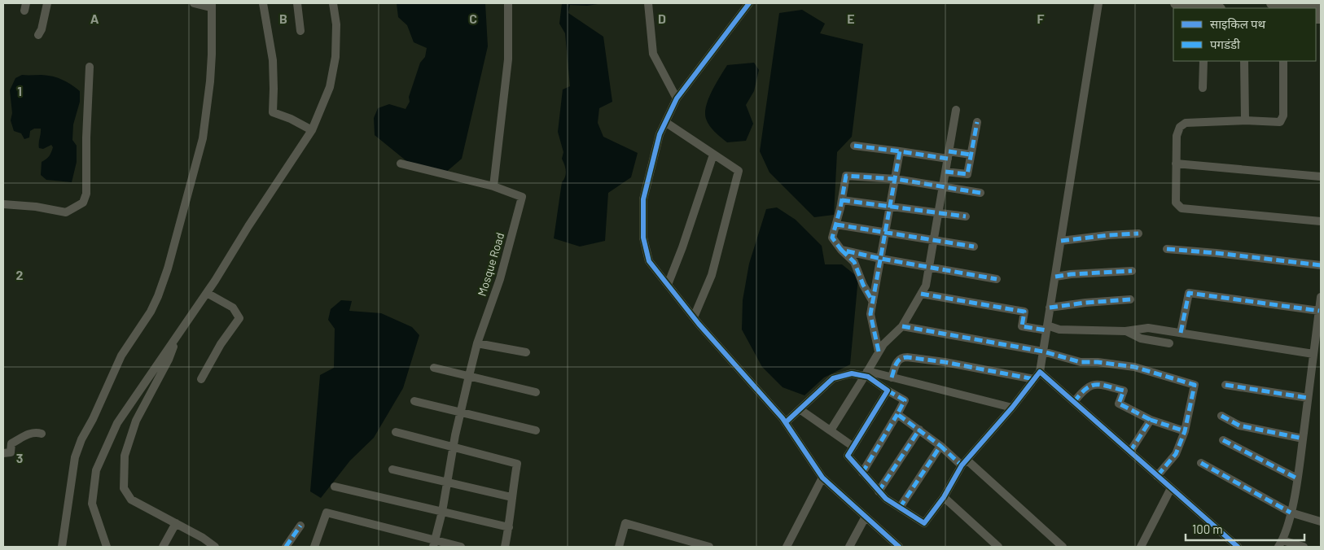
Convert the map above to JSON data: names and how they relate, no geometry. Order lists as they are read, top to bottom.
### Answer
{
  "streets": {
    "street": ["Mosque Road"]
  },
  "legend": ["साइकिल पथ", "पगडंडी"],
  "scale_bar": "100 m",
  "grid": {
    "columns": [
      "A",
      "B",
      "C",
      "D",
      "E",
      "F"
    ],
    "rows": ["1", "2", "3"]
  }
}
